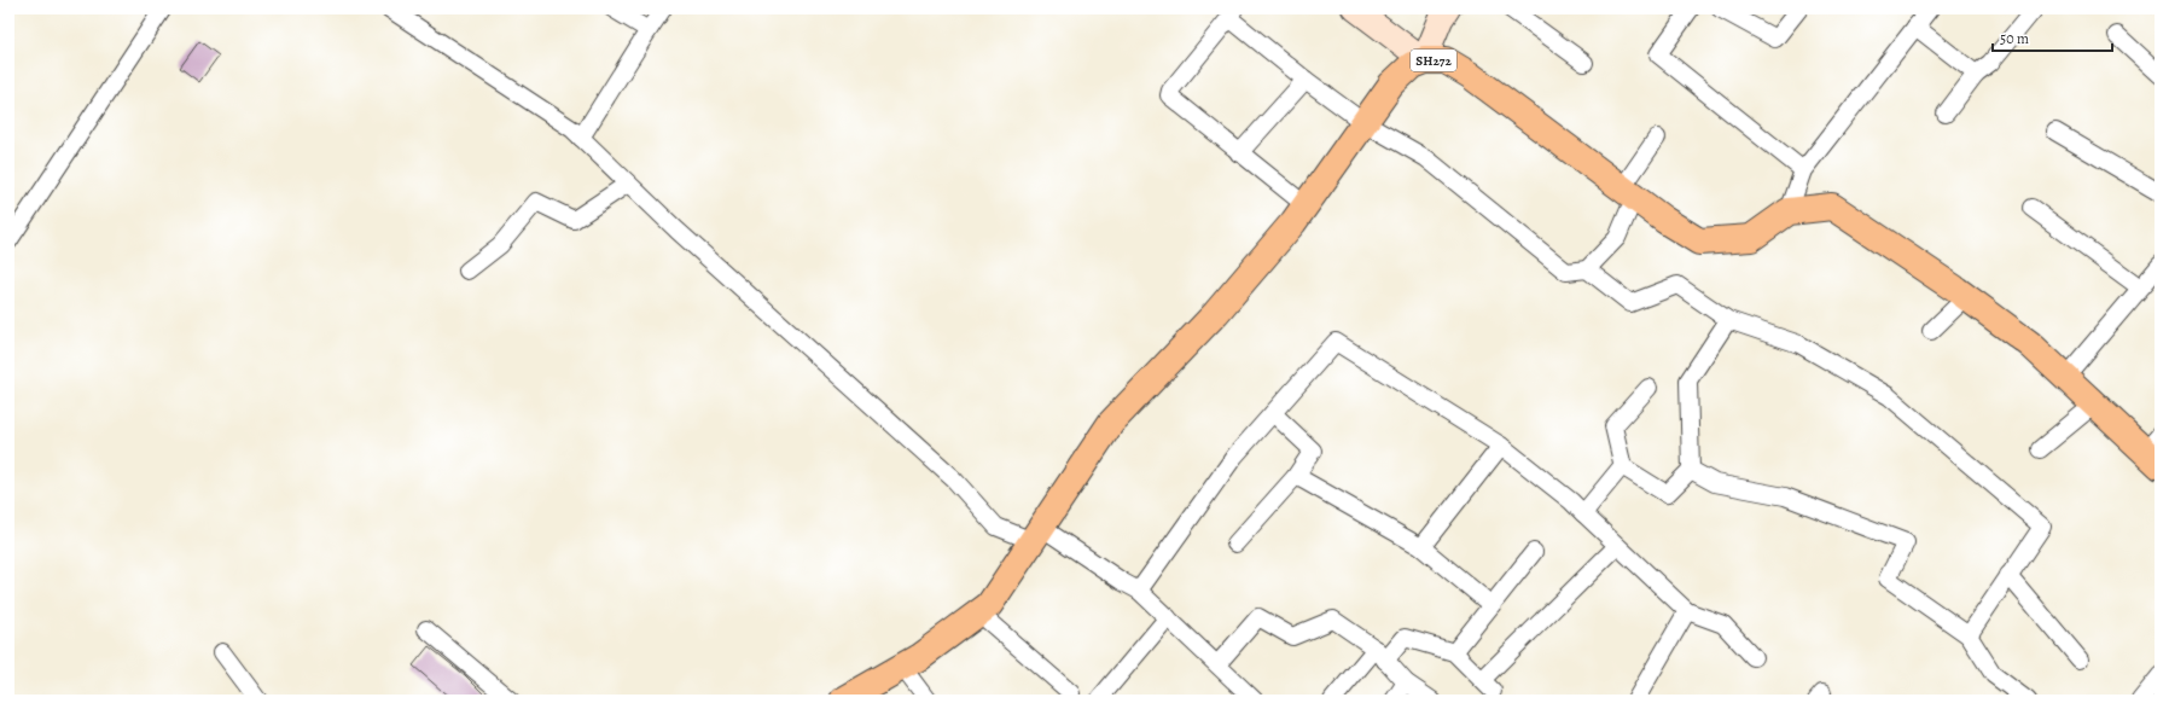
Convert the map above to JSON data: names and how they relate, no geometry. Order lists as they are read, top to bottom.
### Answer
{
  "streets": {
    "main road": ["SH272"]
  },
  "scale_bar": "50 m"
}
